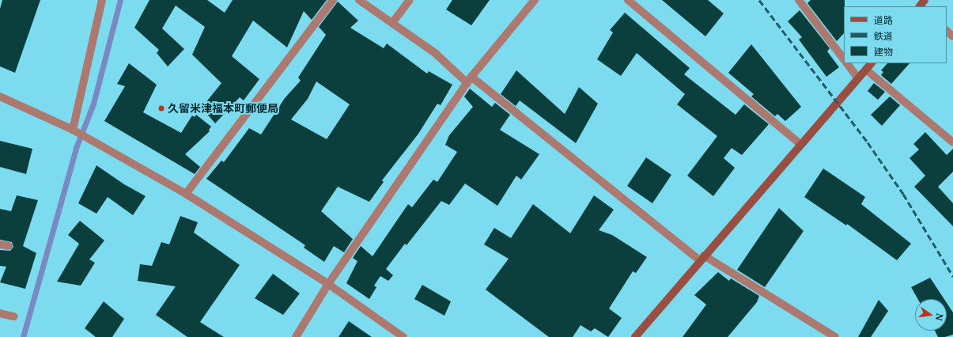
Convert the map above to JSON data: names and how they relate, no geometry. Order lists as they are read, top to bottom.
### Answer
{
  "places": ["久留米津福本町郵便局"],
  "legend": ["道路", "鉄道", "建物"],
  "north": "right"
}
